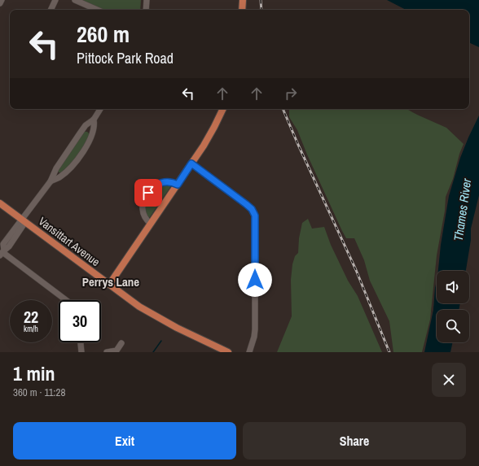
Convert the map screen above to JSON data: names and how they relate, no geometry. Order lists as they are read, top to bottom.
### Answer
{
  "streets": {
    "main road": ["Vansittart Avenue"]
  },
  "districts": ["Perrys Lane"],
  "water": ["Thames River"],
  "page": {
    "turn": ["260 m", "Pittock Park Road"],
    "speed": "22 km/h",
    "limit": "30",
    "heading": ["1 min", "360 m · 11:28"],
    "buttons": ["Exit", "Share"]
  }
}
